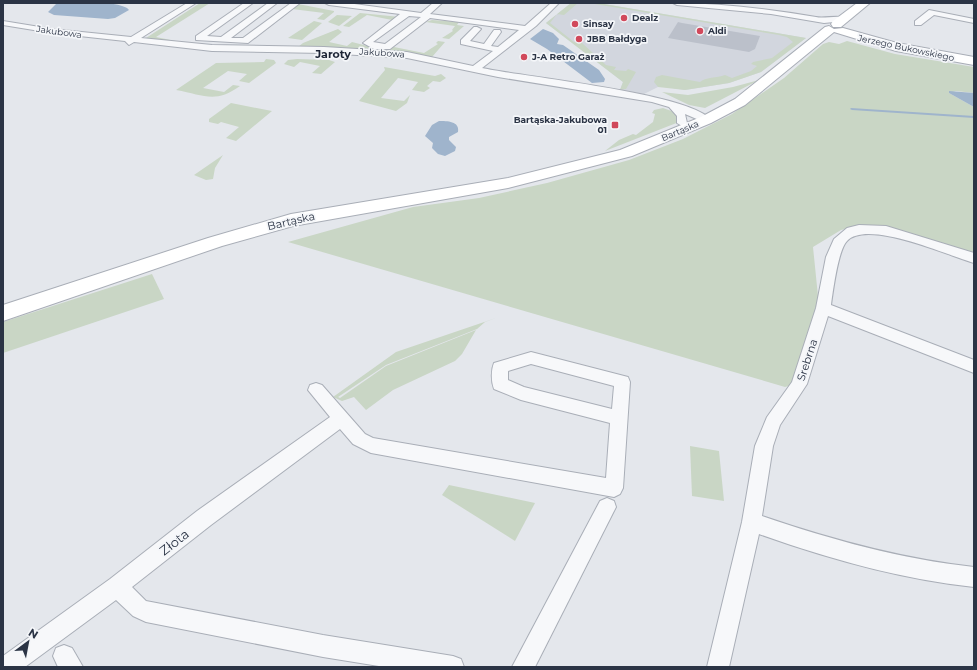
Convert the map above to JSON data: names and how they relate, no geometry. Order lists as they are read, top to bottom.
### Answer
{
  "streets": {
    "street": [
      "Jakubowa",
      "Jerzego Bukowskiego",
      "Bartąska",
      "Srebrna",
      "Złota"
    ]
  },
  "crossings": [
    ["Jakubowa", "Bartąska"],
    ["Jerzego Bukowskiego", "Bartąska"]
  ],
  "districts": ["Jaroty"],
  "places": {
    "other": [
      "Dealz",
      "Sinsay",
      "Aldi",
      "JBB Bałdyga",
      "J-A Retro Garaż"
    ],
    "transit": ["Bartąska-Jakubowa 01"]
  },
  "north": "top right"
}
